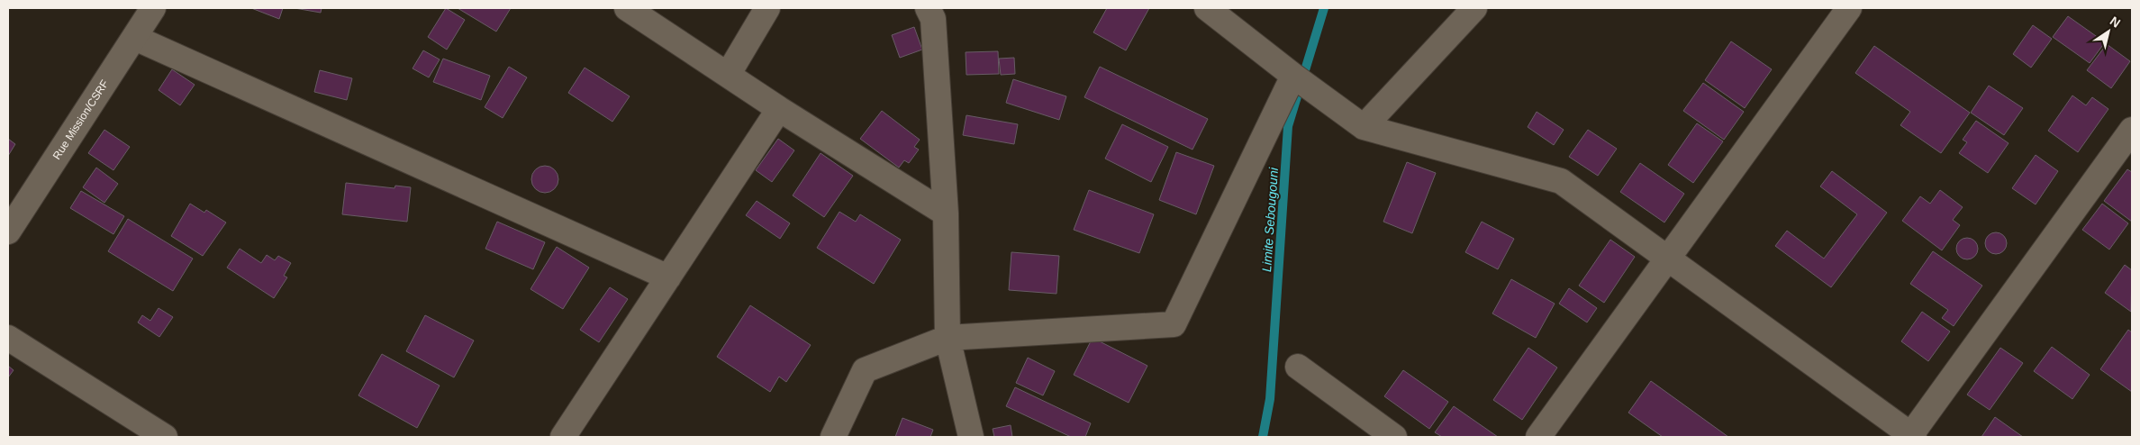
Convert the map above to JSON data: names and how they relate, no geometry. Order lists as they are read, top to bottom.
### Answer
{
  "streets": {
    "street": ["Rue Mission/CSRF"]
  },
  "water": ["Limite Sebougouni"],
  "north": "top right"
}
